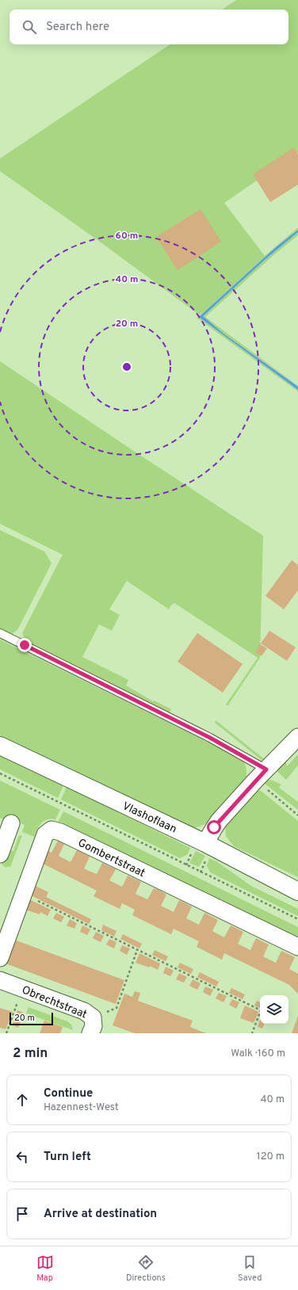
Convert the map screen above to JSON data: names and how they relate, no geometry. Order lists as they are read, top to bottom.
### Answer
{
  "streets": {
    "street": ["Vlashoflaan", "Gombertstraat", "Obrechtstraat"]
  },
  "scale_bar": "20 m",
  "page": {
    "search": "Search here",
    "scale": "20 m",
    "heading": ["2 min", "Walk · 160 m"],
    "list": [
      ["Continue", "Hazennest-West", "40 m"],
      ["Turn left", "120 m"],
      "Arrive at destination"
    ],
    "nav": ["Map", "Directions", "Saved"]
  },
  "rings": ["60 m", "40 m", "20 m"]
}
